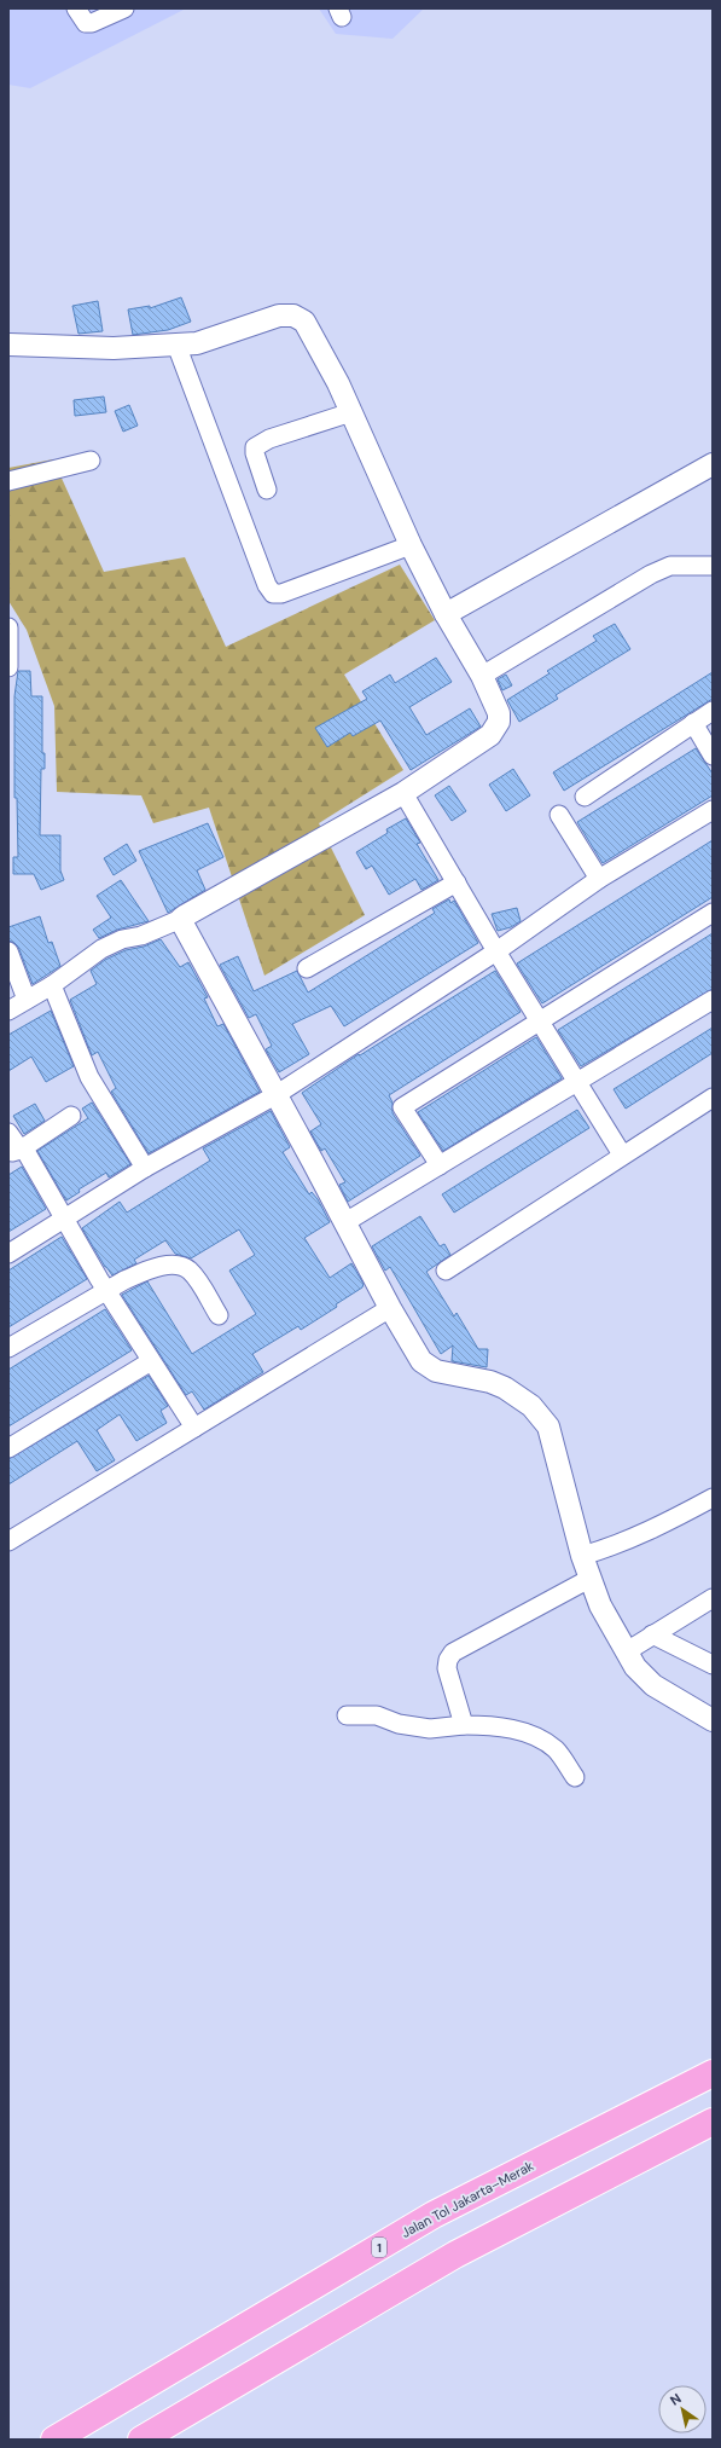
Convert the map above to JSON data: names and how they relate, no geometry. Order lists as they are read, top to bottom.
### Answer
{
  "streets": {
    "highway": ["Jalan Tol Jakarta–Merak", "1"]
  },
  "north": "top left"
}
